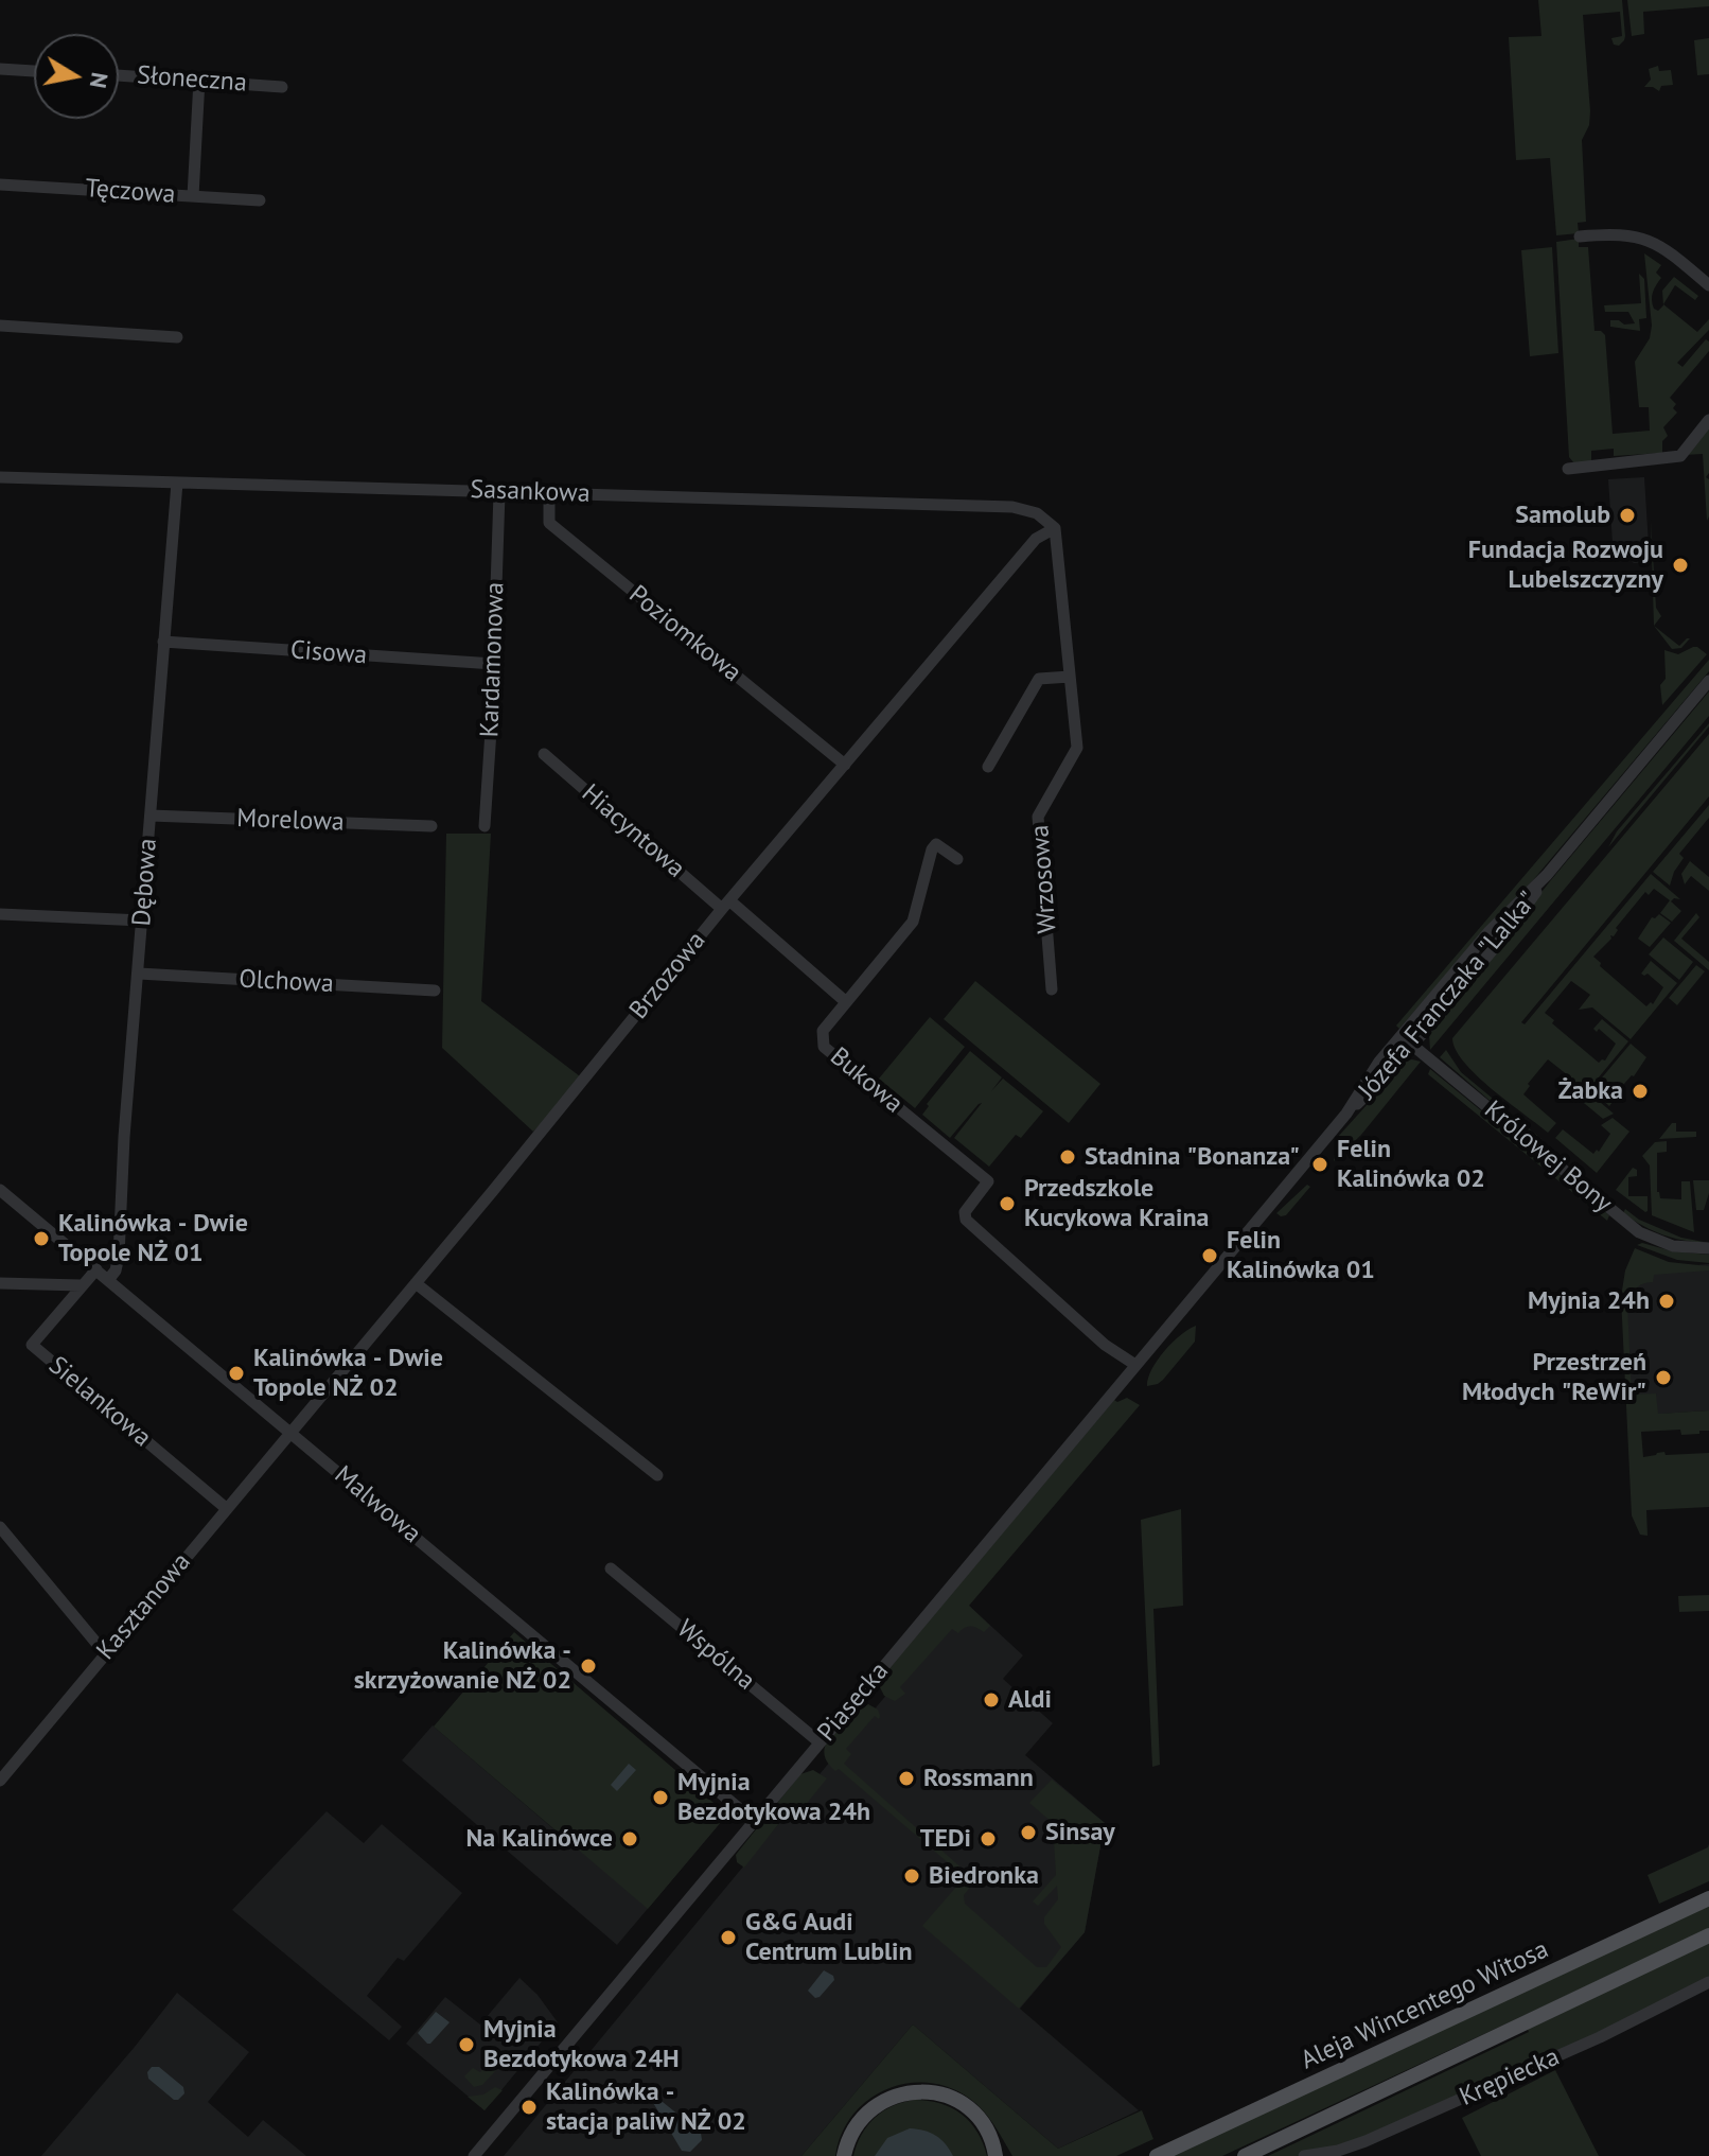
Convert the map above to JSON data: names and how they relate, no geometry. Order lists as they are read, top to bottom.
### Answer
{
  "streets": {
    "main road": ["Aleja Wincentego Witosa"],
    "street": [
      "Słoneczna",
      "Tęczowa",
      "Sasankowa",
      "Poziomkowa",
      "Cisowa",
      "Kardamonowa",
      "Morelowa",
      "Hiacyntowa",
      "Wrzosowa",
      "Dębowa",
      "Brzozowa",
      "Olchowa",
      "Józefa Franczaka \"Lalka\"",
      "Bukowa",
      "Królowej Bony",
      "Sielankowa",
      "Malwowa",
      "Kasztanowa",
      "Wspólna",
      "Piasecka",
      "Krępiecka"
    ]
  },
  "crossings": [
    ["Sasankowa", "Poziomkowa"],
    ["Sasankowa", "Kardamonowa"],
    ["Sasankowa", "Wrzosowa"],
    ["Sasankowa", "Dębowa"],
    ["Sasankowa", "Brzozowa"],
    ["Poziomkowa", "Brzozowa"],
    ["Cisowa", "Kardamonowa"],
    ["Cisowa", "Dębowa"],
    ["Morelowa", "Dębowa"],
    ["Hiacyntowa", "Brzozowa"],
    ["Wrzosowa", "Brzozowa"],
    ["Dębowa", "Olchowa"],
    ["Dębowa", "Malwowa"],
    ["Brzozowa", "Malwowa"],
    ["Brzozowa", "Kasztanowa"],
    ["Józefa Franczaka \"Lalka\"", "Bukowa"],
    ["Józefa Franczaka \"Lalka\"", "Królowej Bony"],
    ["Józefa Franczaka \"Lalka\"", "Piasecka"],
    ["Bukowa", "Piasecka"],
    ["Sielankowa", "Kasztanowa"],
    ["Malwowa", "Kasztanowa"],
    ["Malwowa", "Piasecka"],
    ["Wspólna", "Piasecka"]
  ],
  "places": [
    "Samolub",
    "Fundacja Rozwoju Lubelszczyzny",
    "Żabka",
    "Stadnina \"Bonanza\"",
    "Felin Kalinówka 02",
    "Przedszkole Kucykowa Kraina",
    "Kalinówka - Dwie Topole NŻ 01",
    "Felin Kalinówka 01",
    "Myjnia 24h",
    "Kalinówka - Dwie Topole NŻ 02",
    "Przestrzeń Młodych \"ReWir\"",
    "Kalinówka - skrzyżowanie NŻ 02",
    "Aldi",
    "Rossmann",
    "Myjnia Bezdotykowa 24h",
    "Sinsay",
    "Na Kalinówce",
    "TEDi",
    "Biedronka",
    "G&G Audi Centrum Lublin",
    "Myjnia Bezdotykowa 24H",
    "Kalinówka - stacja paliw NŻ 02"
  ],
  "north": "right"
}
